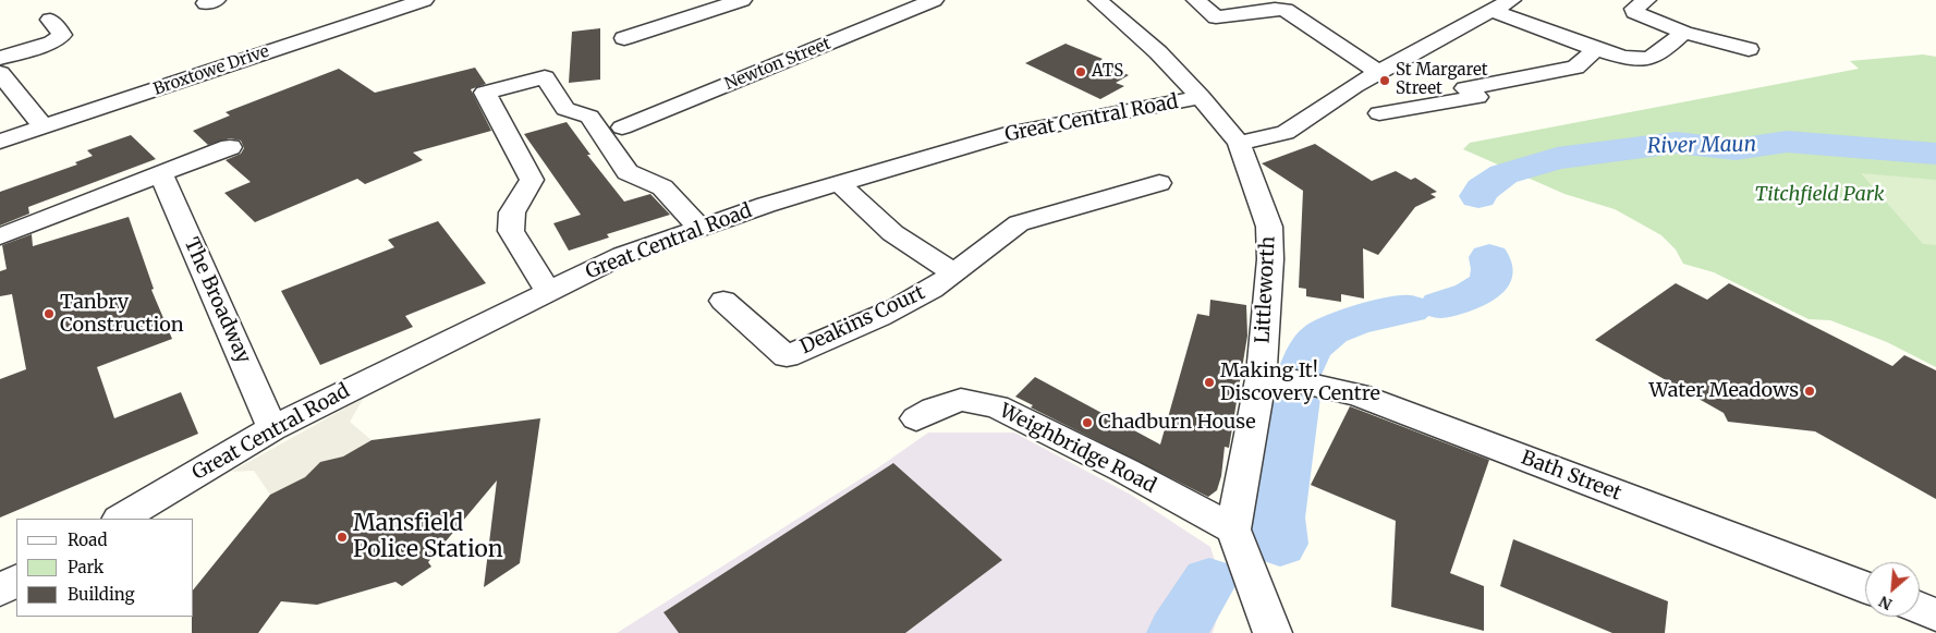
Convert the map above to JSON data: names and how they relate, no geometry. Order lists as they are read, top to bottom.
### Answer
{
  "streets": {
    "street": [
      "Newton Street",
      "Broxtowe Drive",
      "Great Central Road",
      "Littleworth",
      "The Broadway",
      "Deakins Court",
      "Weighbridge Road",
      "Bath Street"
    ]
  },
  "crossings": [
    ["Great Central Road", "Littleworth"],
    ["Great Central Road", "The Broadway"],
    ["Great Central Road", "Deakins Court"],
    ["Littleworth", "Weighbridge Road"],
    ["Littleworth", "Bath Street"]
  ],
  "water": ["River Maun"],
  "parks": ["Titchfield Park"],
  "places": [
    "ATS",
    "St Margaret Street",
    "Tanbry Construction",
    "Making It! Discovery Centre",
    "Water Meadows",
    "Chadburn House",
    "Mansfield Police Station"
  ],
  "legend": ["Road", "Park", "Building"],
  "north": "bottom left"
}
